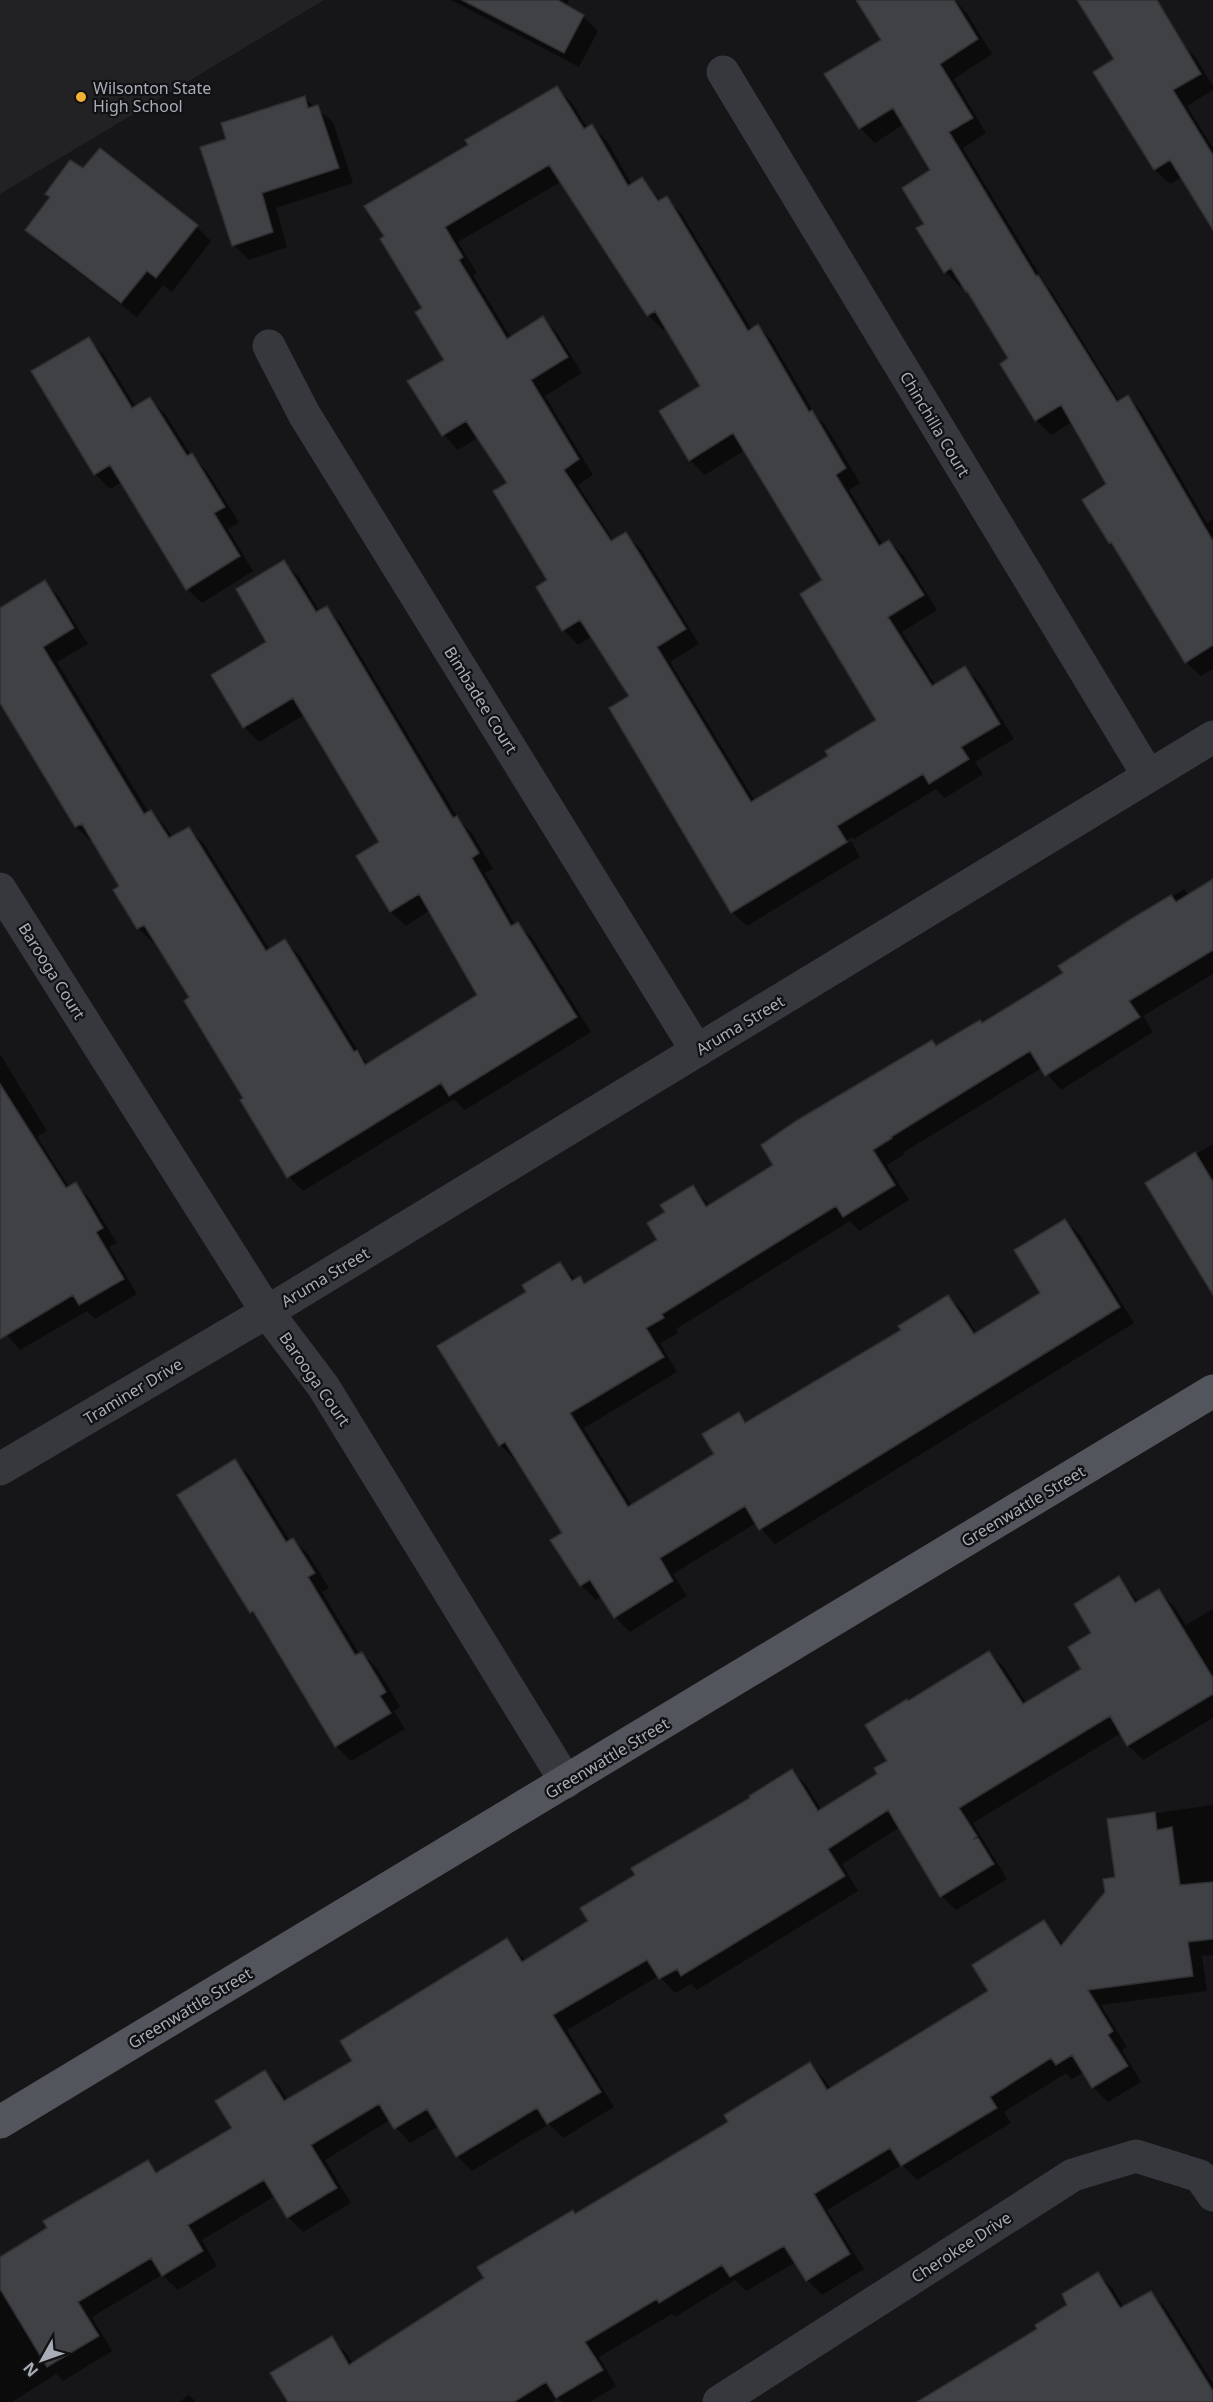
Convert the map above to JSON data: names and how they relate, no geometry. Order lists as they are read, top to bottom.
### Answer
{
  "streets": {
    "main road": ["Greenwattle Street"],
    "street": [
      "Chinchilla Court",
      "Bimbadee Court",
      "Barooga Court",
      "Aruma Street",
      "Traminer Drive",
      "Cherokee Drive"
    ]
  },
  "crossings": [
    ["Chinchilla Court", "Aruma Street"],
    ["Bimbadee Court", "Aruma Street"],
    ["Barooga Court", "Aruma Street"],
    ["Barooga Court", "Traminer Drive"],
    ["Barooga Court", "Greenwattle Street"],
    ["Aruma Street", "Traminer Drive"]
  ],
  "places": ["Wilsonton State High School"],
  "north": "bottom left"
}
